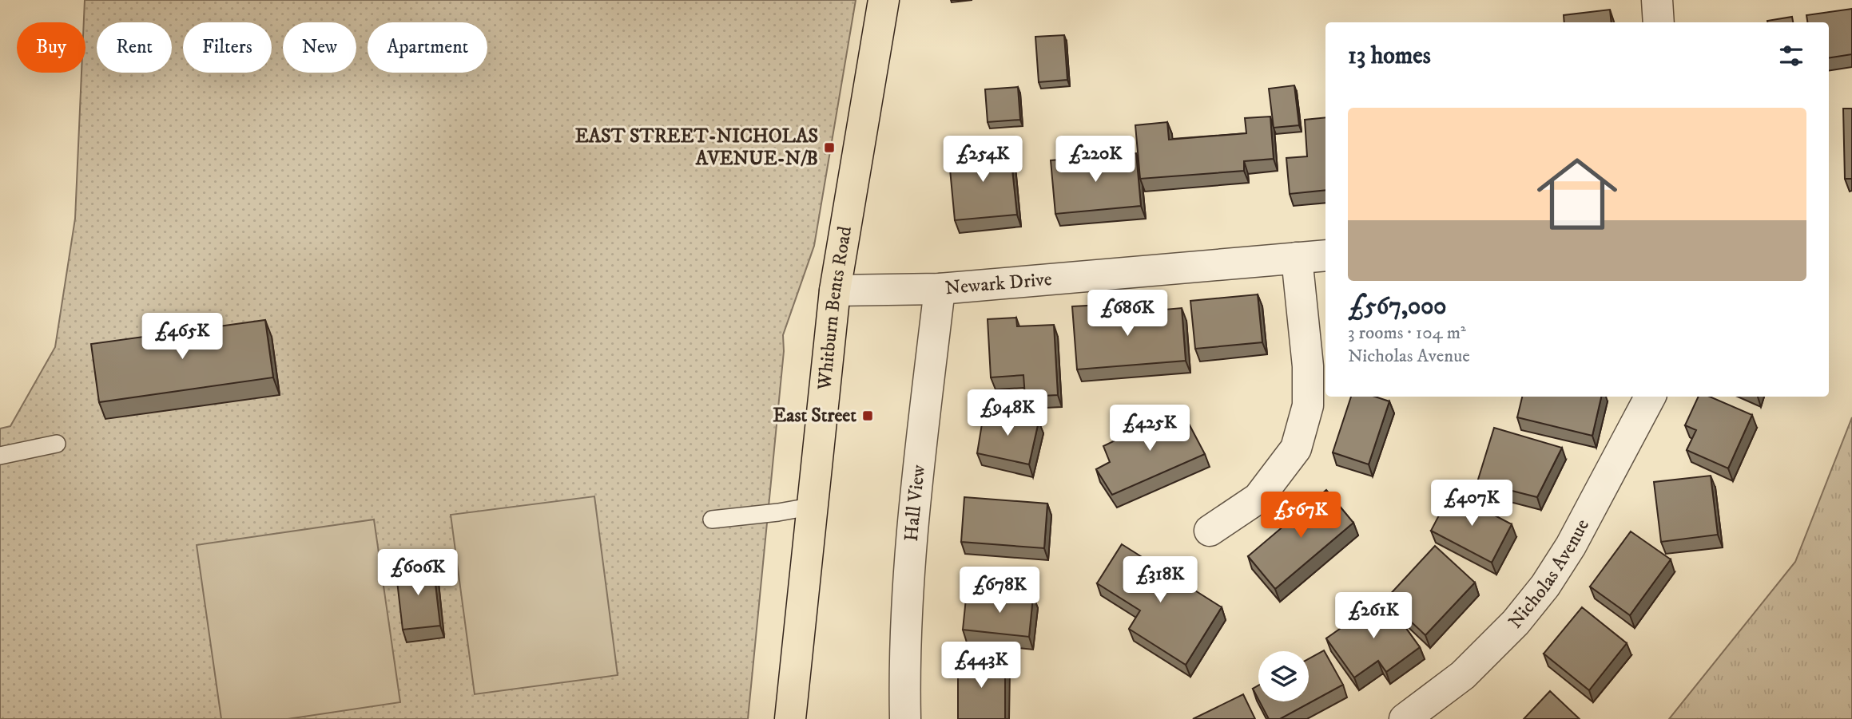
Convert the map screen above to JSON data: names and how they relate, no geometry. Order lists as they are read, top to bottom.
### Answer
{
  "streets": {
    "main road": ["Whitburn Bents Road"],
    "street": ["Newark Drive", "Hall View", "Nicholas Avenue"]
  },
  "crossings": [
    ["Newark Drive", "Whitburn Bents Road"],
    ["Newark Drive", "Hall View"]
  ],
  "places": {
    "transit": ["EAST STREET-NICHOLAS AVENUE-N/B", "East Street"]
  },
  "page": {
    "chip": [
      "Buy",
      "Rent",
      "Filters",
      "New",
      "Apartment"
    ],
    "heading": "13 homes",
    "list": [
      {
        "name": "£567,000",
        "note": "3 rooms · 104 m² · Nicholas Avenue"
      }
    ],
    "price": [
      "£254K",
      "£220K",
      "£686K",
      "£465K",
      "£948K",
      "£425K",
      "£407K",
      "£567K",
      "£606K",
      "£318K",
      "£678K",
      "£261K",
      "£443K"
    ]
  }
}
